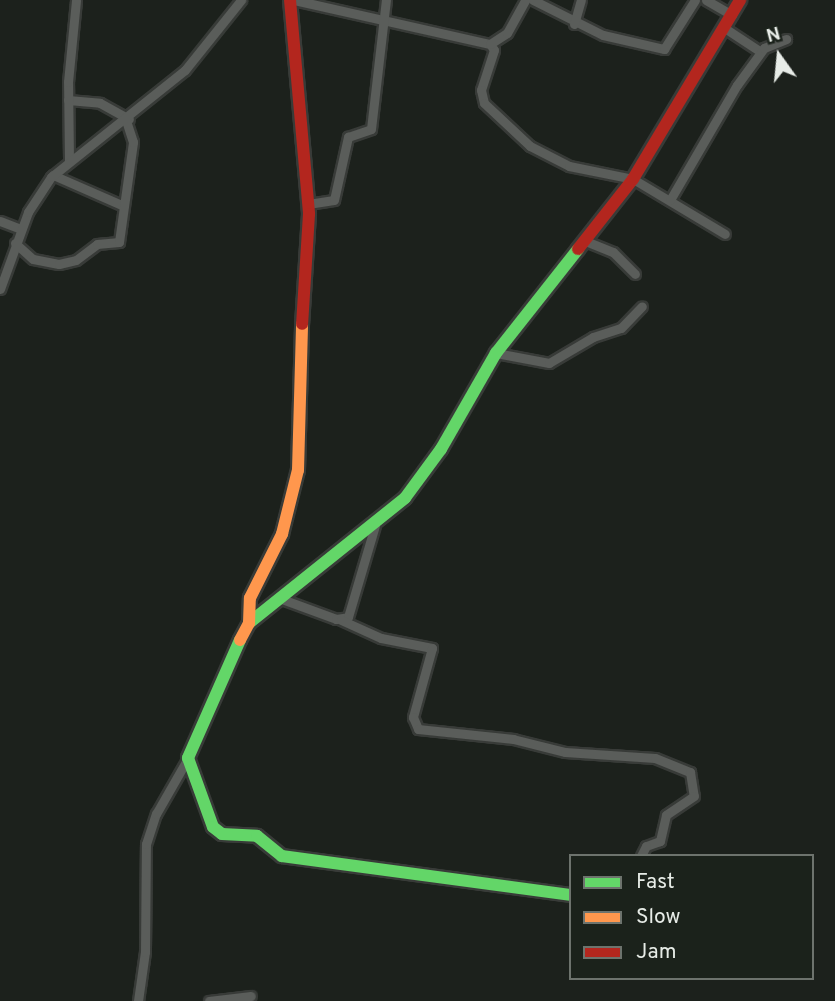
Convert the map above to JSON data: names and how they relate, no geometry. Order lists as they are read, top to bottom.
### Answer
{
  "legend": ["Fast", "Slow", "Jam"],
  "north": "top"
}
